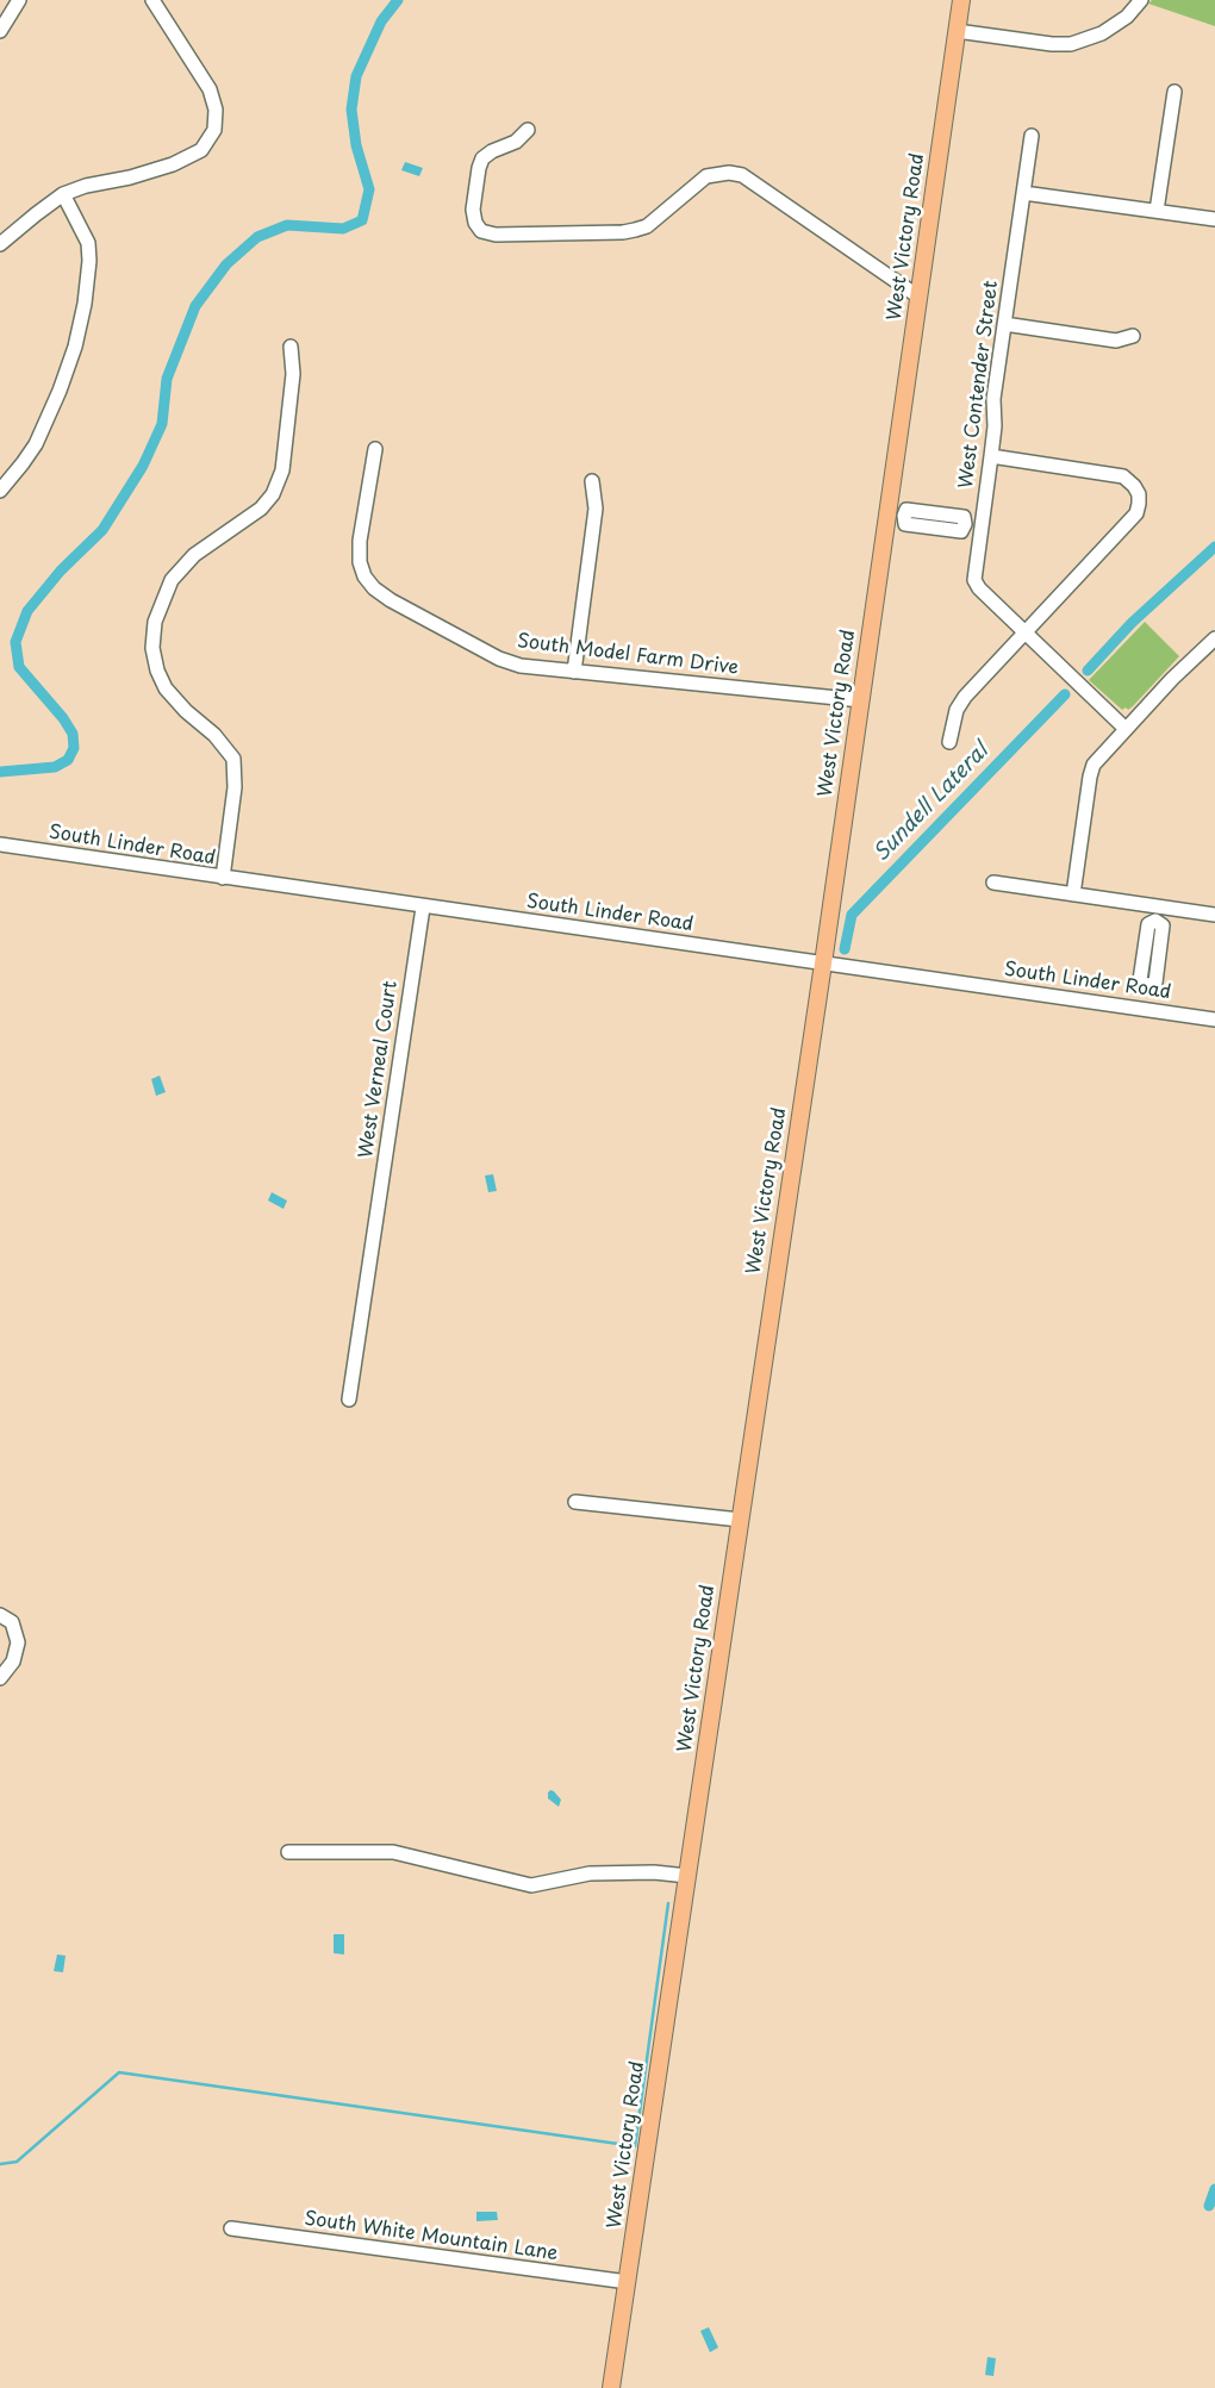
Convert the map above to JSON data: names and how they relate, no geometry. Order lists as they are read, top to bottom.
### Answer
{
  "streets": {
    "main road": ["West Victory Road"],
    "street": [
      "West Contender Street",
      "South Model Farm Drive",
      "South Linder Road",
      "West Verneal Court",
      "South White Mountain Lane"
    ]
  },
  "crossings": [
    ["West Victory Road", "South Model Farm Drive"],
    ["West Victory Road", "South Linder Road"],
    ["West Victory Road", "South White Mountain Lane"],
    ["South Linder Road", "West Verneal Court"]
  ],
  "water": ["Sundell Lateral"]
}
